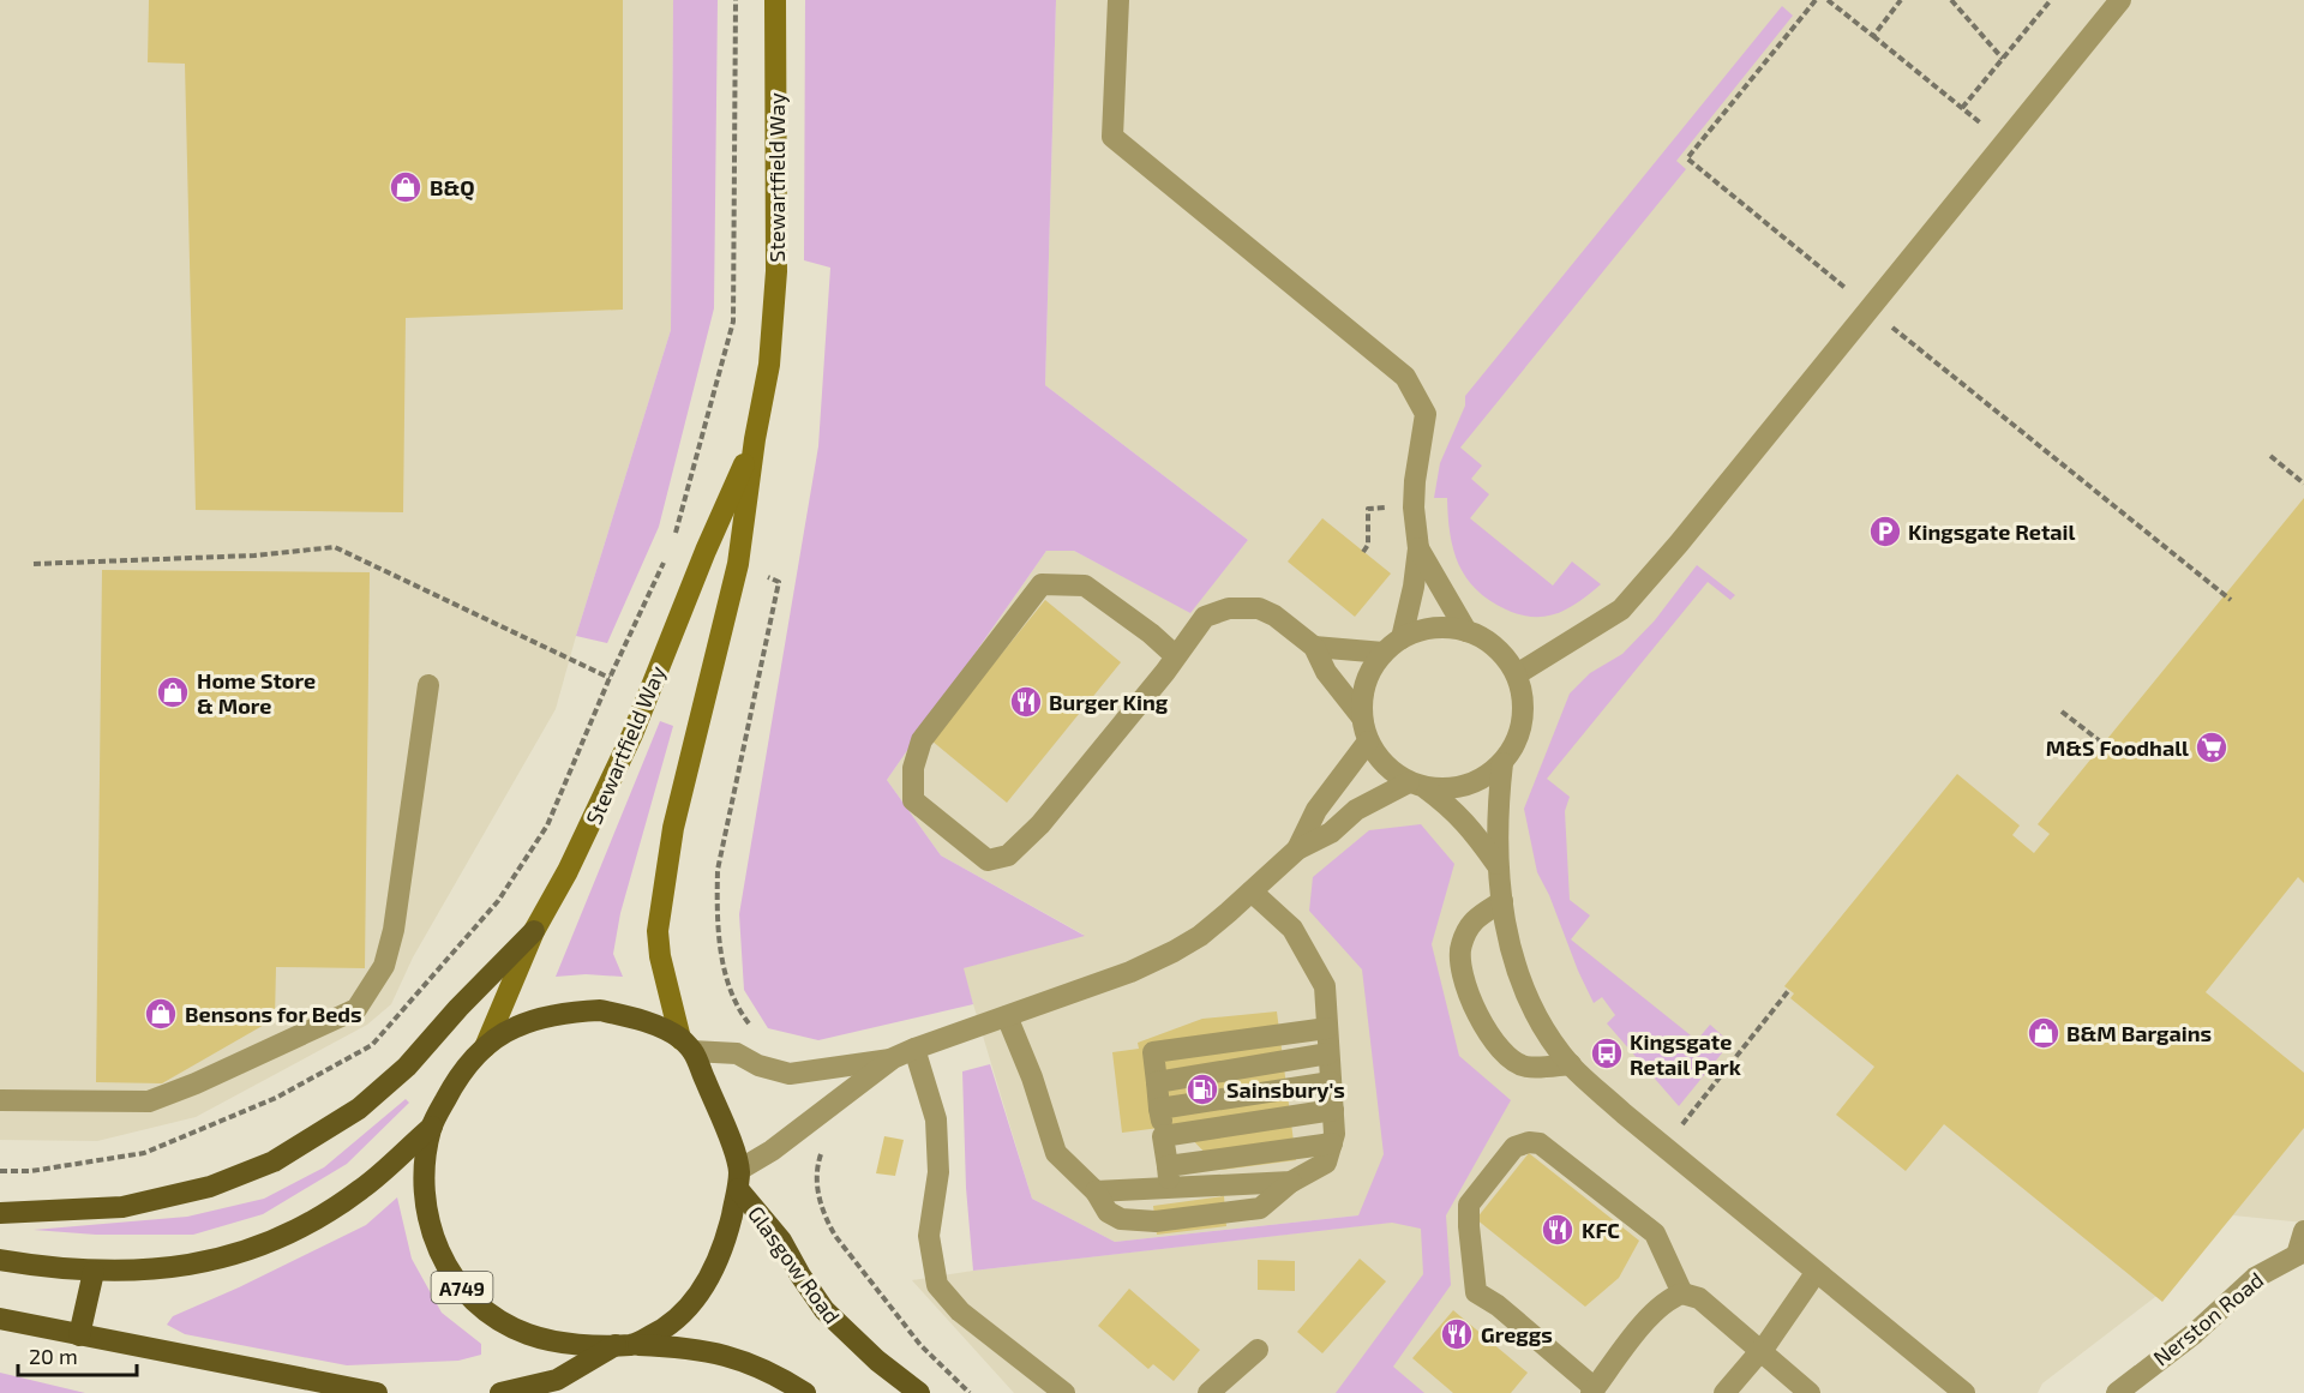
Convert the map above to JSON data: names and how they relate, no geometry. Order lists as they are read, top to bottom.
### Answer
{
  "streets": {
    "main road": ["Glasgow Road", "A749"],
    "street": ["Stewartfield Way", "Nerston Road"]
  },
  "crossings": [
    ["Stewartfield Way", "A749"],
    ["Glasgow Road", "A749"]
  ],
  "places": {
    "shop": [
      "B&Q",
      "Home Store & More",
      "Bensons for Beds",
      "B&M Bargains"
    ],
    "parking": ["Kingsgate Retail"],
    "restaurant": ["Burger King", "KFC", "Greggs"],
    "supermarket": ["M&S Foodhall"],
    "bus stop": ["Kingsgate Retail Park"],
    "fuel station": ["Sainsbury's"]
  },
  "scale_bar": "20 m"
}
